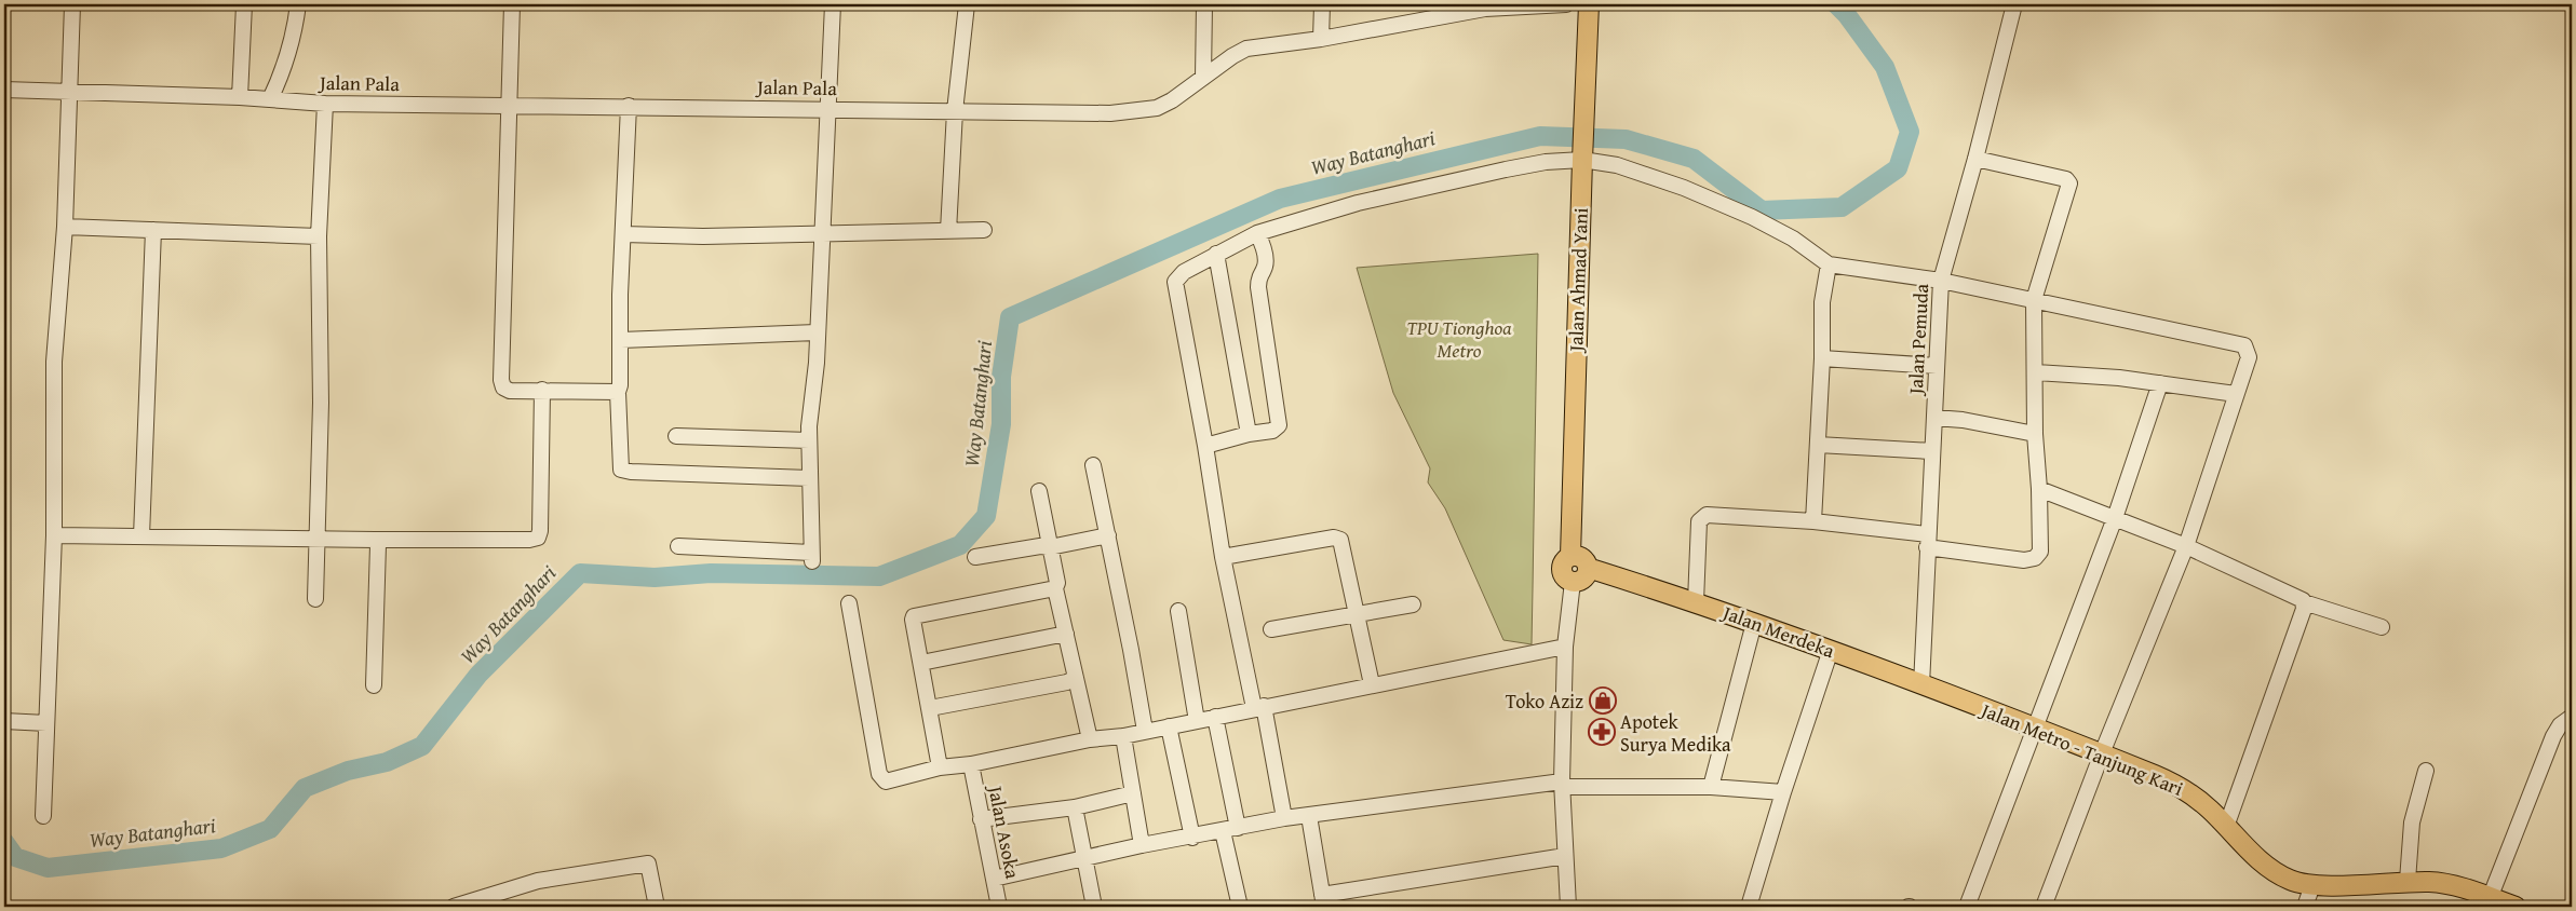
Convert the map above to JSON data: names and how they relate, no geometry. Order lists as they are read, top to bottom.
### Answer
{
  "streets": {
    "main road": ["Jalan Ahmad Yani", "Jalan Merdeka", "Jalan Metro - Tanjung Kari"],
    "street": ["Jalan Pala", "Jalan Pemuda", "Jalan Asoka"]
  },
  "crossings": [
    ["Jalan Ahmad Yani", "Jalan Merdeka"],
    ["Jalan Pemuda", "Jalan Merdeka"],
    ["Jalan Merdeka", "Jalan Metro - Tanjung Kari"]
  ],
  "water": ["Way Batanghari"],
  "parks": ["TPU Tionghoa Metro"],
  "places": {
    "shop": ["Toko Aziz"],
    "pharmacy": ["Apotek Surya Medika"]
  }
}
